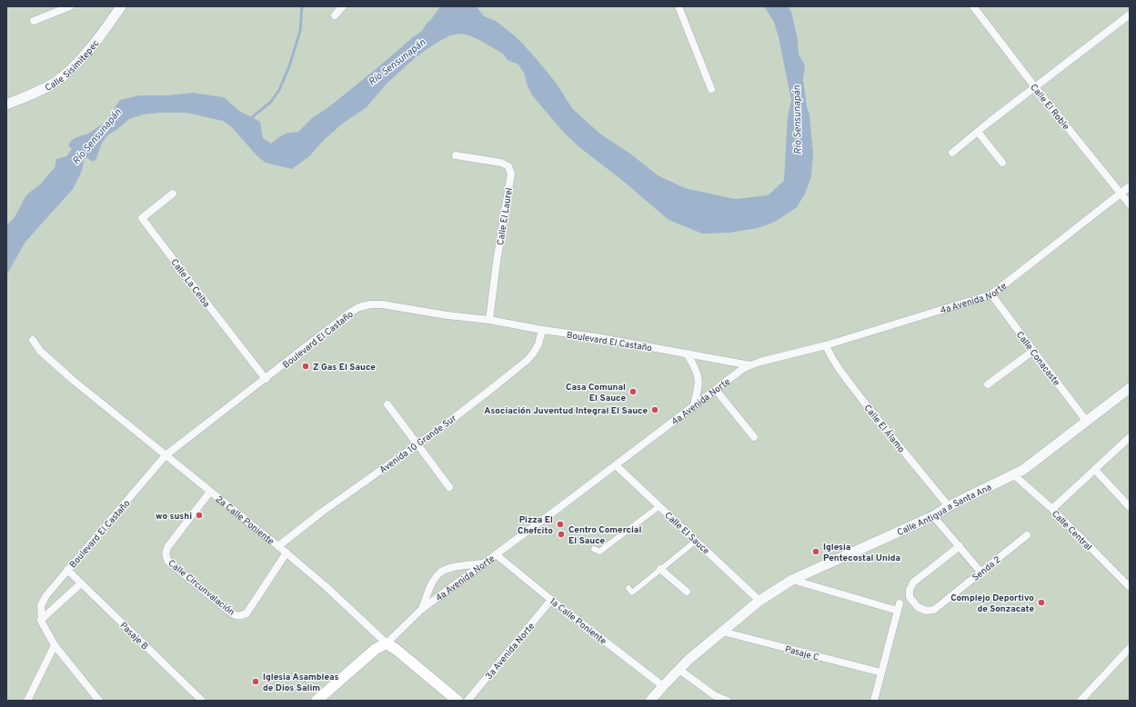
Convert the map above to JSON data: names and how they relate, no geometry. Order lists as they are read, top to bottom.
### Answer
{
  "streets": {
    "main road": ["4a Avenida Norte", "2a Calle Poniente"],
    "street": [
      "Calle Sisimitepec",
      "Calle El Roble",
      "Calle El Laurel",
      "Calle La Ceiba",
      "Boulevard El Castaño",
      "Calle Conacaste",
      "Calle El Álamo",
      "Avenida 10 Grande Sur",
      "Calle Antigua a Santa Ana",
      "Calle Central",
      "Calle El Sauce",
      "Senda 2",
      "Calle Circunvalación",
      "1a Calle Poniente",
      "Pasaje B",
      "3a Avenida Norte",
      "Pasaje C"
    ]
  },
  "crossings": [
    ["Calle El Roble", "4a Avenida Norte"],
    ["Calle El Laurel", "Boulevard El Castaño"],
    ["Calle La Ceiba", "Boulevard El Castaño"],
    ["4a Avenida Norte", "Boulevard El Castaño"],
    ["4a Avenida Norte", "Calle Conacaste"],
    ["4a Avenida Norte", "Calle El Álamo"],
    ["4a Avenida Norte", "2a Calle Poniente"],
    ["4a Avenida Norte", "Calle El Sauce"],
    ["4a Avenida Norte", "1a Calle Poniente"],
    ["Boulevard El Castaño", "Avenida 10 Grande Sur"],
    ["Boulevard El Castaño", "2a Calle Poniente"],
    ["Boulevard El Castaño", "Pasaje B"],
    ["Calle Conacaste", "Calle Antigua a Santa Ana"],
    ["Calle El Álamo", "Calle Antigua a Santa Ana"],
    ["Avenida 10 Grande Sur", "2a Calle Poniente"],
    ["Calle Antigua a Santa Ana", "Calle Central"],
    ["Calle Antigua a Santa Ana", "Calle El Sauce"],
    ["Calle Antigua a Santa Ana", "1a Calle Poniente"],
    ["Calle Antigua a Santa Ana", "Pasaje C"],
    ["2a Calle Poniente", "Calle Circunvalación"],
    ["1a Calle Poniente", "3a Avenida Norte"]
  ],
  "water": ["Río Sensunapán"],
  "places": [
    "Z Gas El Sauce",
    "Casa Comunal El Sauce",
    "Asociación Juventud Integral El Sauce",
    "wo sushi",
    "Pizza El Chefcito",
    "Centro Comercial El Sauce",
    "Iglesia Pentecostal Unida",
    "Complejo Deportivo de Sonzacate",
    "Iglesia Asambleas de Dios Salim"
  ]
}
